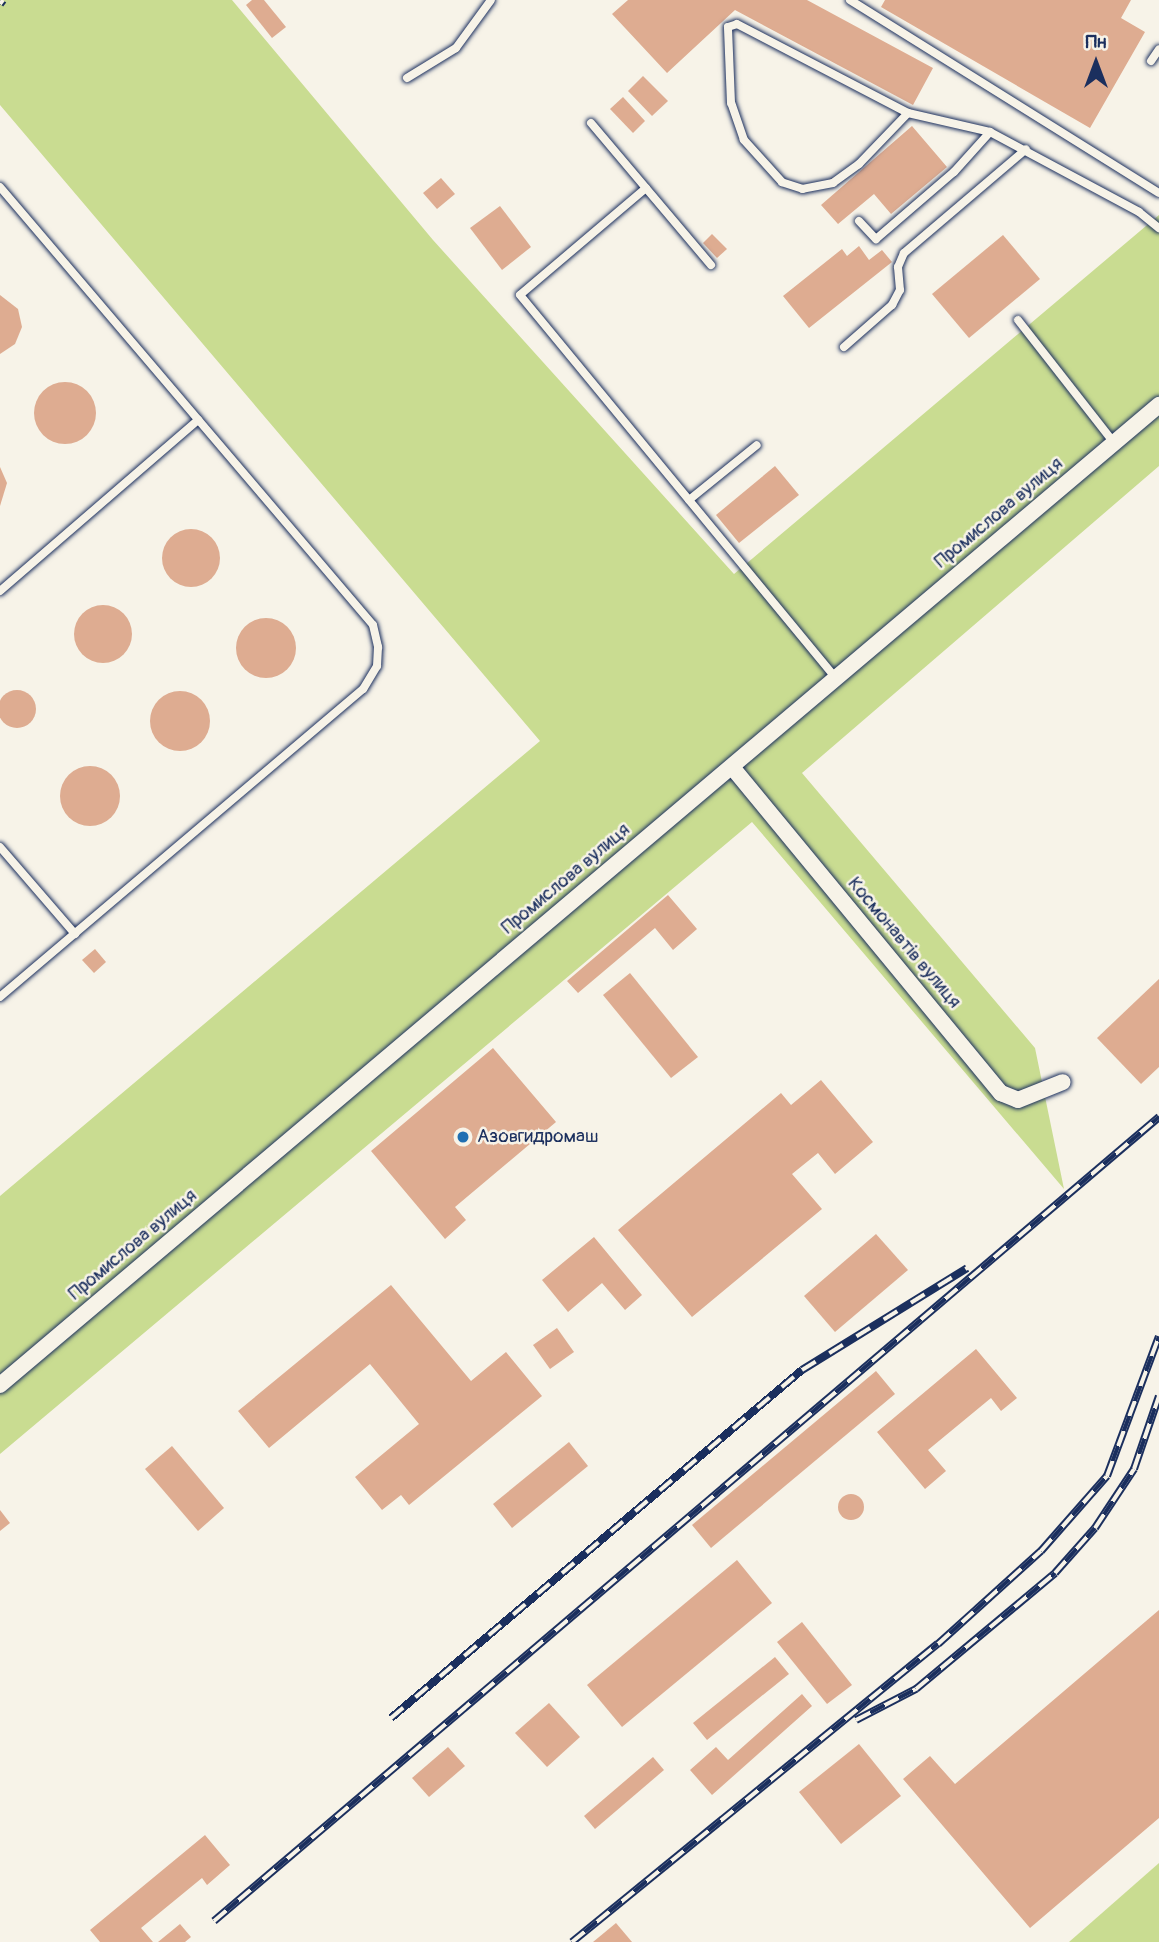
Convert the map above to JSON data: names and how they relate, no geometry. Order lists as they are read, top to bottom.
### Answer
{
  "streets": {
    "street": ["Промислова вулиця", "Космонавтів вулиця"]
  },
  "crossings": [
    ["Промислова вулиця", "Космонавтів вулиця"]
  ],
  "places": ["Азовгидромаш"],
  "north": "top"
}
